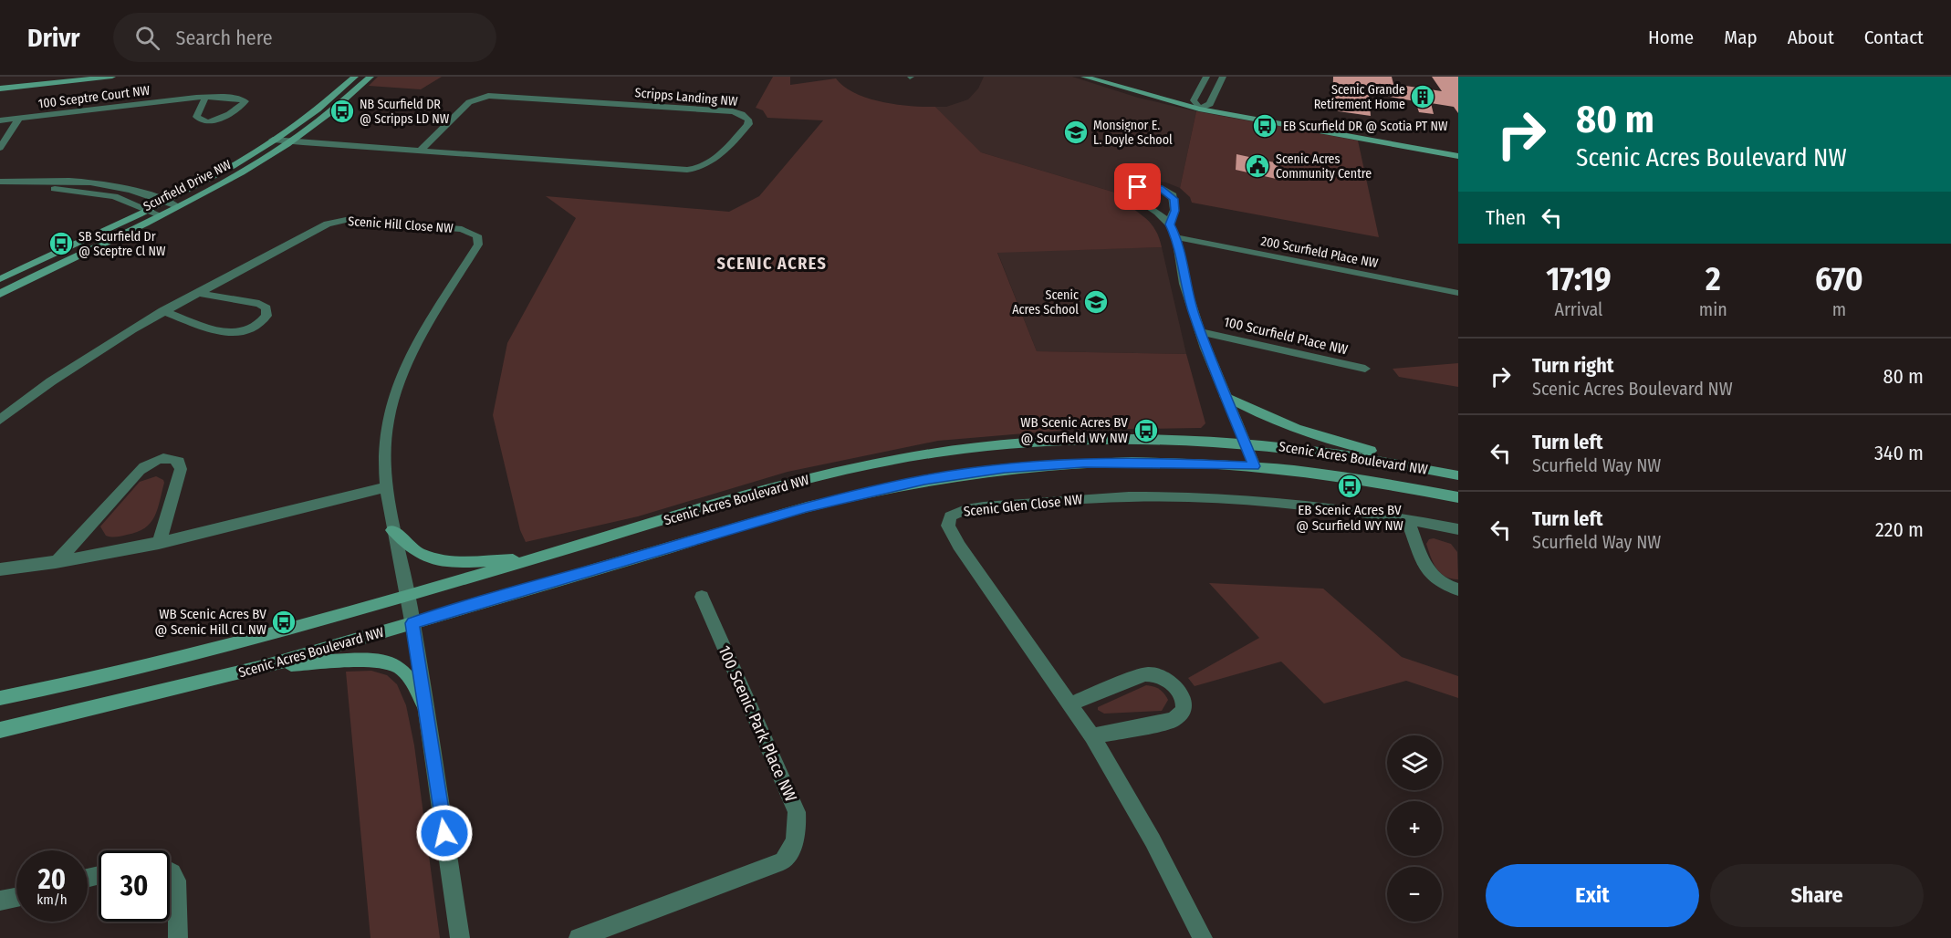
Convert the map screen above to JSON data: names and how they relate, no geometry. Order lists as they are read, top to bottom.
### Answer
{
  "streets": {
    "street": [
      "100 Sceptre Court NW",
      "Scripps Landing NW",
      "Scurfield Drive NW",
      "Scenic Hill Close NW",
      "200 Scurfield Place NW",
      "100 Scurfield Place NW",
      "Scenic Acres Boulevard NW",
      "Scenic Glen Close NW",
      "100 Scenic Park Place NW"
    ]
  },
  "crossings": [
    ["Scripps Landing NW", "Scurfield Drive NW"],
    ["Scenic Hill Close NW", "Scenic Acres Boulevard NW"]
  ],
  "districts": ["SCENIC ACRES"],
  "places": {
    "building": ["Scenic Grande Retirement Home"],
    "bus stop": [
      "NB Scurfield DR @ Scripps LD NW",
      "EB Scurfield DR @ Scotia PT NW",
      "SB Scurfield Dr @ Sceptre Cl NW",
      "WB Scenic Acres BV @ Scurfield WY NW",
      "EB Scenic Acres BV @ Scurfield WY NW",
      "WB Scenic Acres BV @ Scenic Hill CL NW"
    ],
    "school or university": ["Monsignor E. L. Doyle School", "Scenic Acres School"],
    "public building": ["Scenic Acres Community Centre"]
  },
  "page": {
    "header": "Drivr",
    "search": "Search here",
    "nav": [
      "Home",
      "Map",
      "About",
      "Contact"
    ],
    "turn": ["80 m", "Scenic Acres Boulevard NW"],
    "then": "Then",
    "eta": [
      "17:19",
      "Arrival",
      "2",
      "min",
      "670",
      "m"
    ],
    "list": [
      {
        "name": "Turn right",
        "note": "Scenic Acres Boulevard NW",
        "value": "80 m"
      },
      {
        "name": "Turn left",
        "note": "Scurfield Way NW",
        "value": "340 m"
      },
      {
        "name": "Turn left",
        "note": "Scurfield Way NW",
        "value": "220 m"
      }
    ],
    "map_buttons": ["+", "−"],
    "speed": "20 km/h",
    "limit": "30",
    "buttons": ["Exit", "Share"]
  }
}
